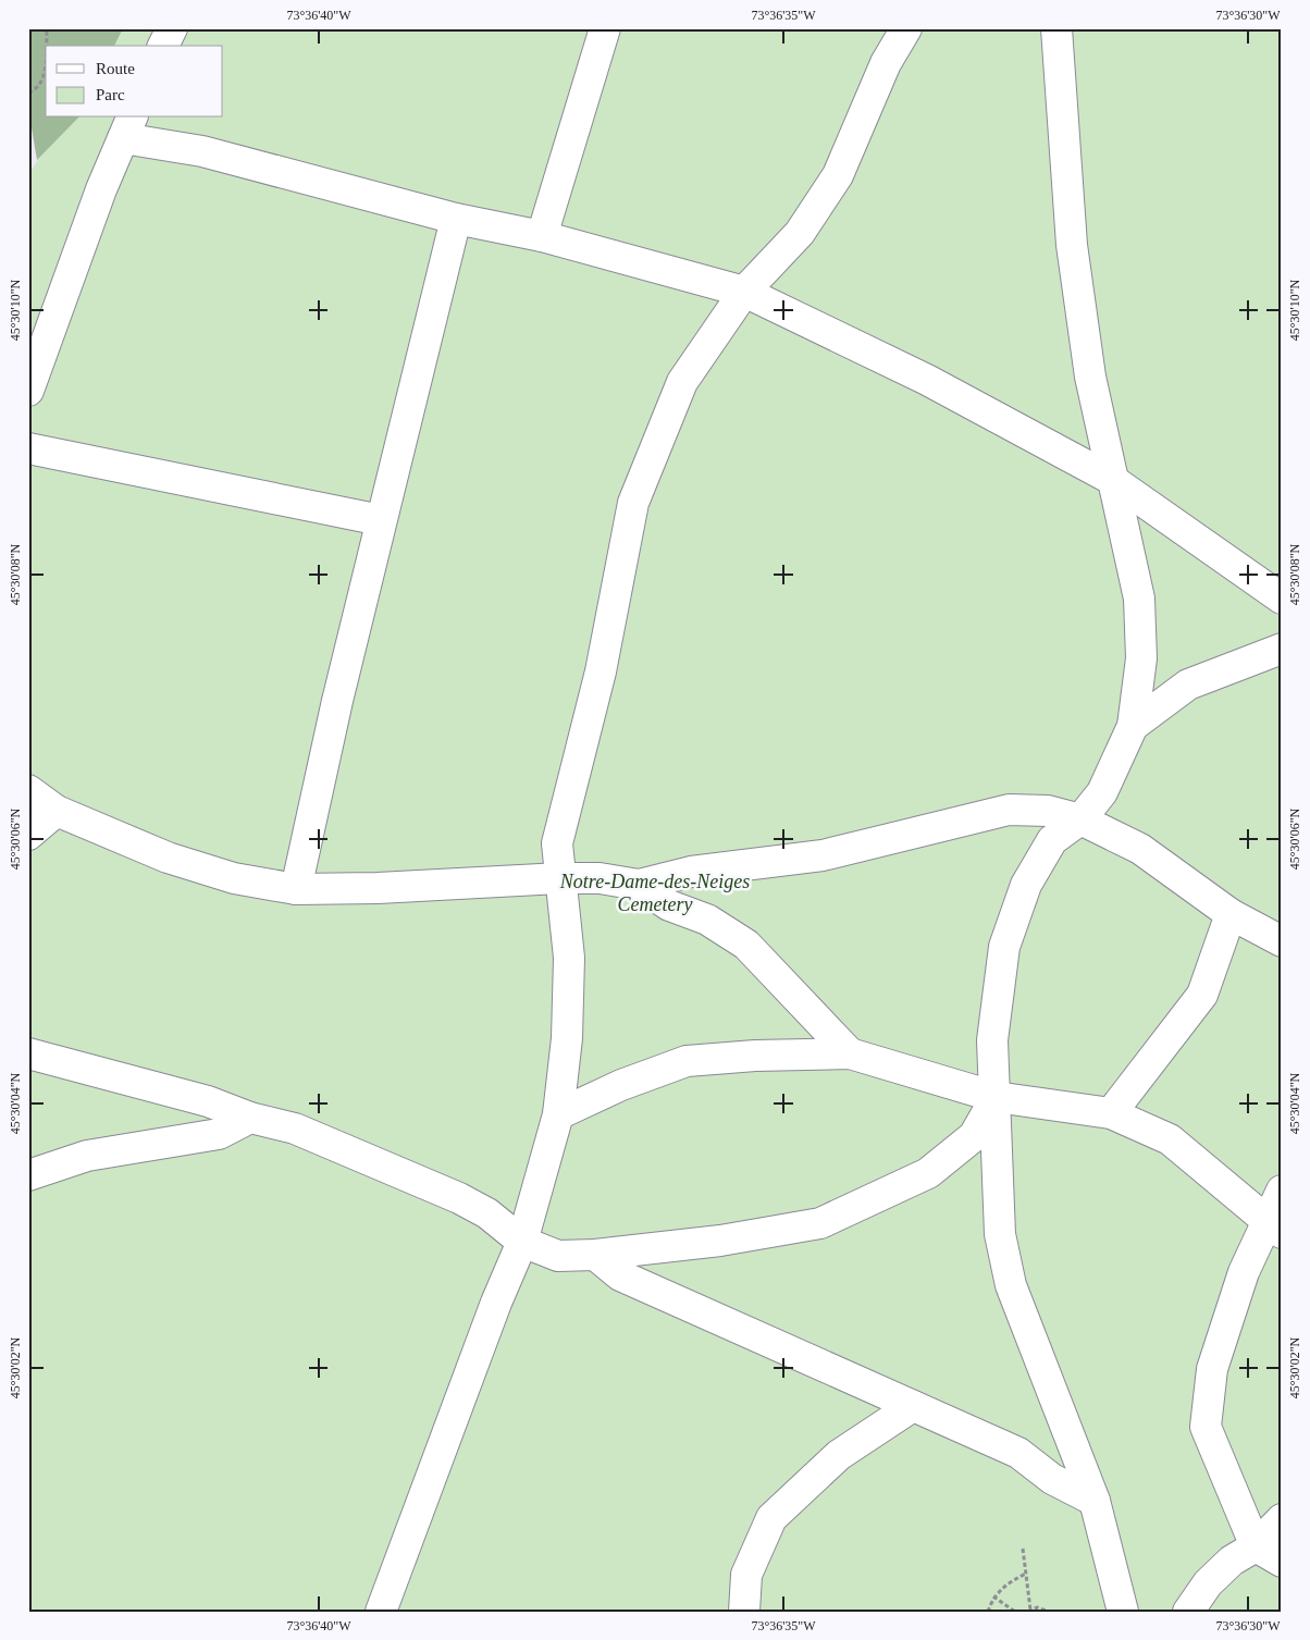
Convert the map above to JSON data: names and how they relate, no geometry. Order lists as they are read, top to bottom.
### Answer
{
  "parks": ["Notre-Dame-des-Neiges Cemetery"],
  "legend": ["Route", "Parc"],
  "coordinates": [
    "73°36'40\"W",
    "73°36'35\"W",
    "73°36'30\"W",
    "45°30'10\"N",
    "45°30'08\"N",
    "45°30'06\"N",
    "45°30'04\"N",
    "45°30'02\"N"
  ]
}
